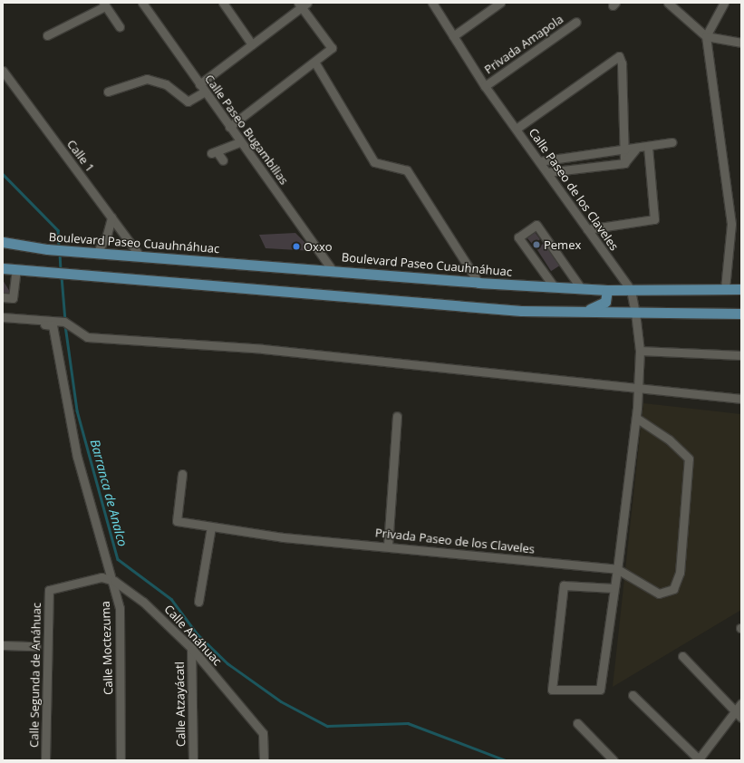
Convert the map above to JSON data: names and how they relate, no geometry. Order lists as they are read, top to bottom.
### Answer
{
  "streets": {
    "main road": ["Boulevard Paseo Cuauhnáhuac"],
    "street": [
      "Privada Amapola",
      "Calle Paseo Bugambilias",
      "Calle 1",
      "Calle Paseo de los Claveles",
      "Privada Paseo de los Claveles",
      "Calle Anáhuac",
      "Calle Moctezuma",
      "Calle Segunda de Anáhuac",
      "Calle Atzayácatl"
    ]
  },
  "crossings": [
    ["Privada Amapola", "Calle Paseo de los Claveles"],
    ["Calle Paseo Bugambilias", "Boulevard Paseo Cuauhnáhuac"],
    ["Calle 1", "Boulevard Paseo Cuauhnáhuac"],
    ["Calle Paseo de los Claveles", "Boulevard Paseo Cuauhnáhuac"],
    ["Calle Anáhuac", "Calle Moctezuma"],
    ["Calle Anáhuac", "Calle Segunda de Anáhuac"],
    ["Calle Anáhuac", "Calle Atzayácatl"]
  ],
  "water": ["Barranca de Analco"],
  "places": ["Pemex", "Oxxo"]
}
